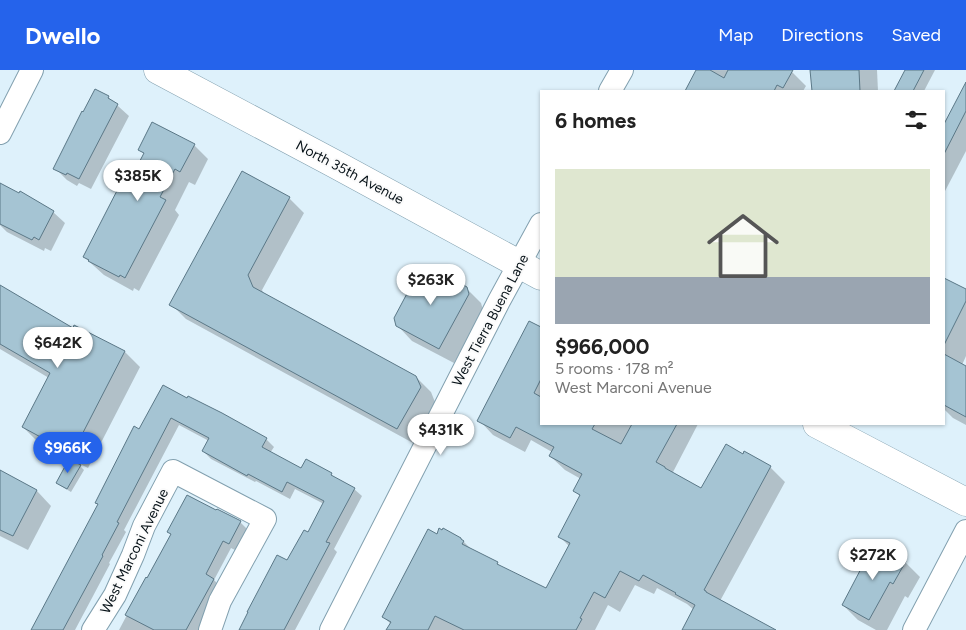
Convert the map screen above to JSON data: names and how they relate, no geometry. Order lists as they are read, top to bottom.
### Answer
{
  "streets": {
    "main road": ["North 35th Avenue"],
    "street": ["West Tierra Buena Lane", "West Marconi Avenue"]
  },
  "crossings": [
    ["North 35th Avenue", "West Tierra Buena Lane"]
  ],
  "page": {
    "header": "Dwello",
    "nav": ["Map", "Directions", "Saved"],
    "heading": "6 homes",
    "list": [
      {
        "name": "$966,000",
        "note": "5 rooms · 178 m² · West Marconi Avenue"
      }
    ],
    "price": [
      "$385K",
      "$263K",
      "$642K",
      "$431K",
      "$966K",
      "$272K"
    ]
  }
}
